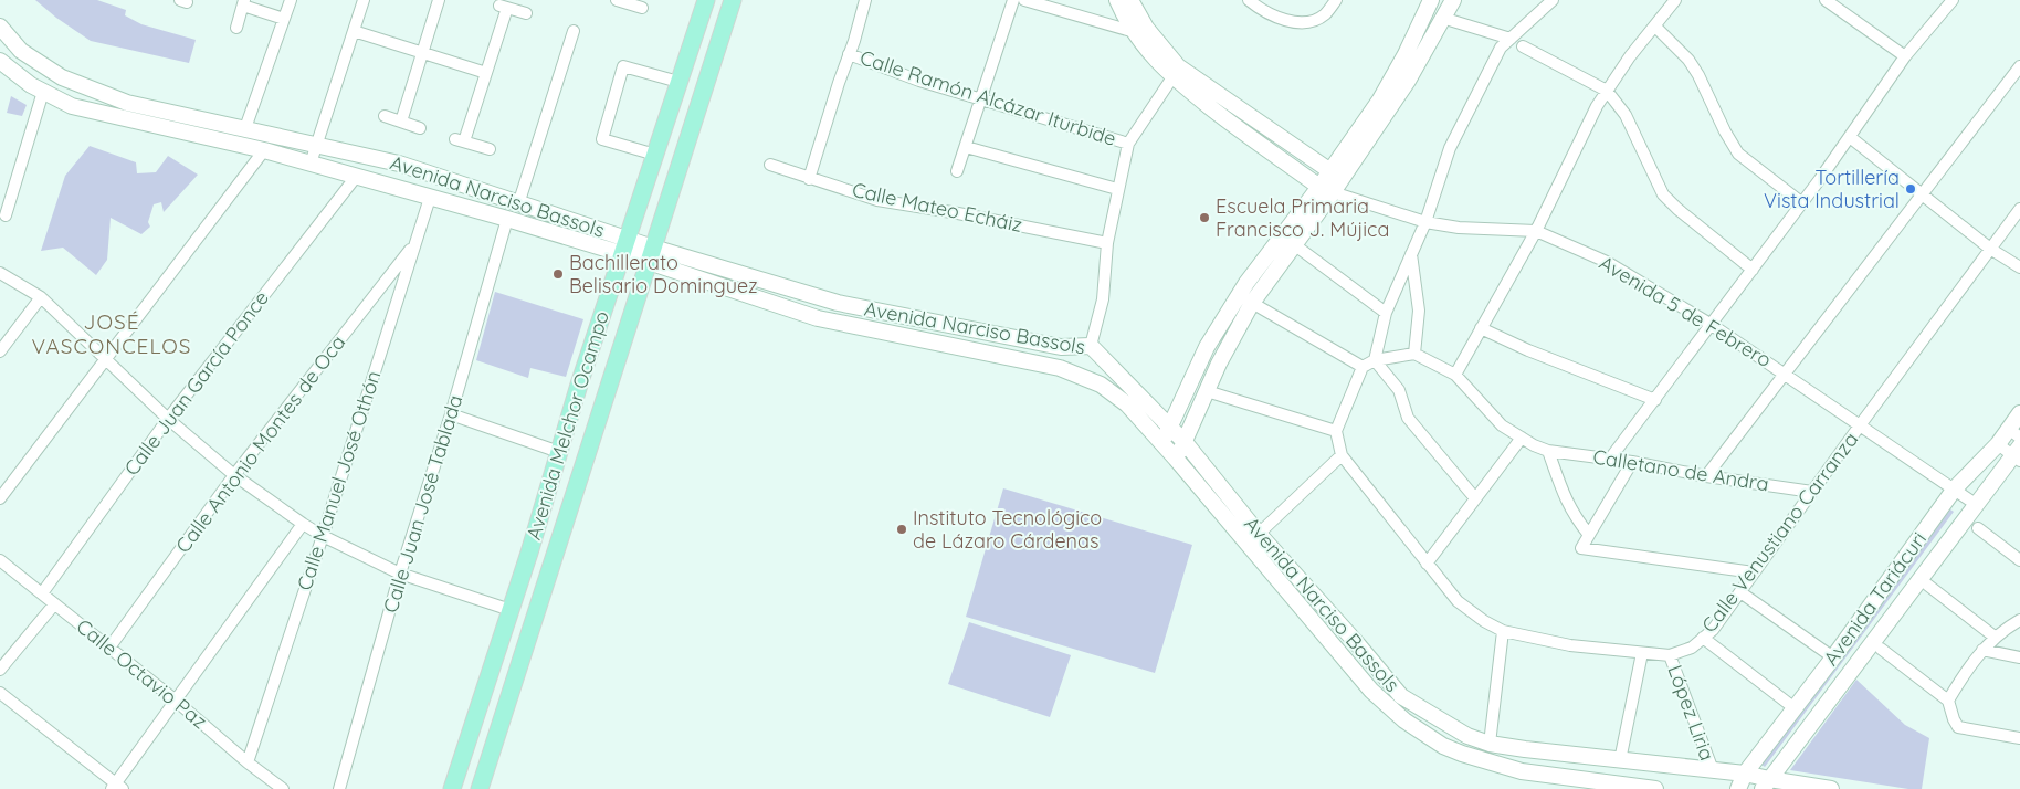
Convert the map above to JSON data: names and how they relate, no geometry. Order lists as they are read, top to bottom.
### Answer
{
  "streets": {
    "main road": ["Avenida Melchor Ocampo"],
    "street": [
      "Calle Ramón Alcázar Iturbide",
      "Avenida Narciso Bassols",
      "Calle Mateo Echáiz",
      "Avenida 5 de Febrero",
      "Calle Juan García Ponce",
      "Calle Antonio Montes de Oca",
      "Calletano de Andra",
      "Calle Manuel José Othón",
      "Calle Juan José Tablada",
      "Calle Venustiano Carranza",
      "Avenida Tariácuri",
      "Calle Octavio Paz",
      "López Liria"
    ]
  },
  "crossings": [
    ["Avenida Narciso Bassols", "Calle Juan García Ponce"],
    ["Avenida Narciso Bassols", "Avenida Melchor Ocampo"],
    ["Avenida Narciso Bassols", "Calle Manuel José Othón"],
    ["Avenida Narciso Bassols", "Calle Juan José Tablada"],
    ["Avenida Narciso Bassols", "Avenida Tariácuri"],
    ["Avenida Narciso Bassols", "López Liria"],
    ["Avenida 5 de Febrero", "Calle Venustiano Carranza"],
    ["Avenida 5 de Febrero", "Avenida Tariácuri"],
    ["Calle Juan García Ponce", "Calle Octavio Paz"],
    ["Calle Antonio Montes de Oca", "Calle Manuel José Othón"],
    ["Calle Antonio Montes de Oca", "Calle Octavio Paz"],
    ["Calletano de Andra", "Calle Venustiano Carranza"],
    ["Calle Manuel José Othón", "Calle Octavio Paz"],
    ["Calle Venustiano Carranza", "López Liria"]
  ],
  "districts": ["JOSÉ VASCONCELOS"],
  "places": [
    "Tortillería Vista Industrial",
    "Escuela Primaria Francisco J. Mújica",
    "Bachillerato Belisario Dominguez",
    "Instituto Tecnológico de Lázaro Cárdenas"
  ]
}
